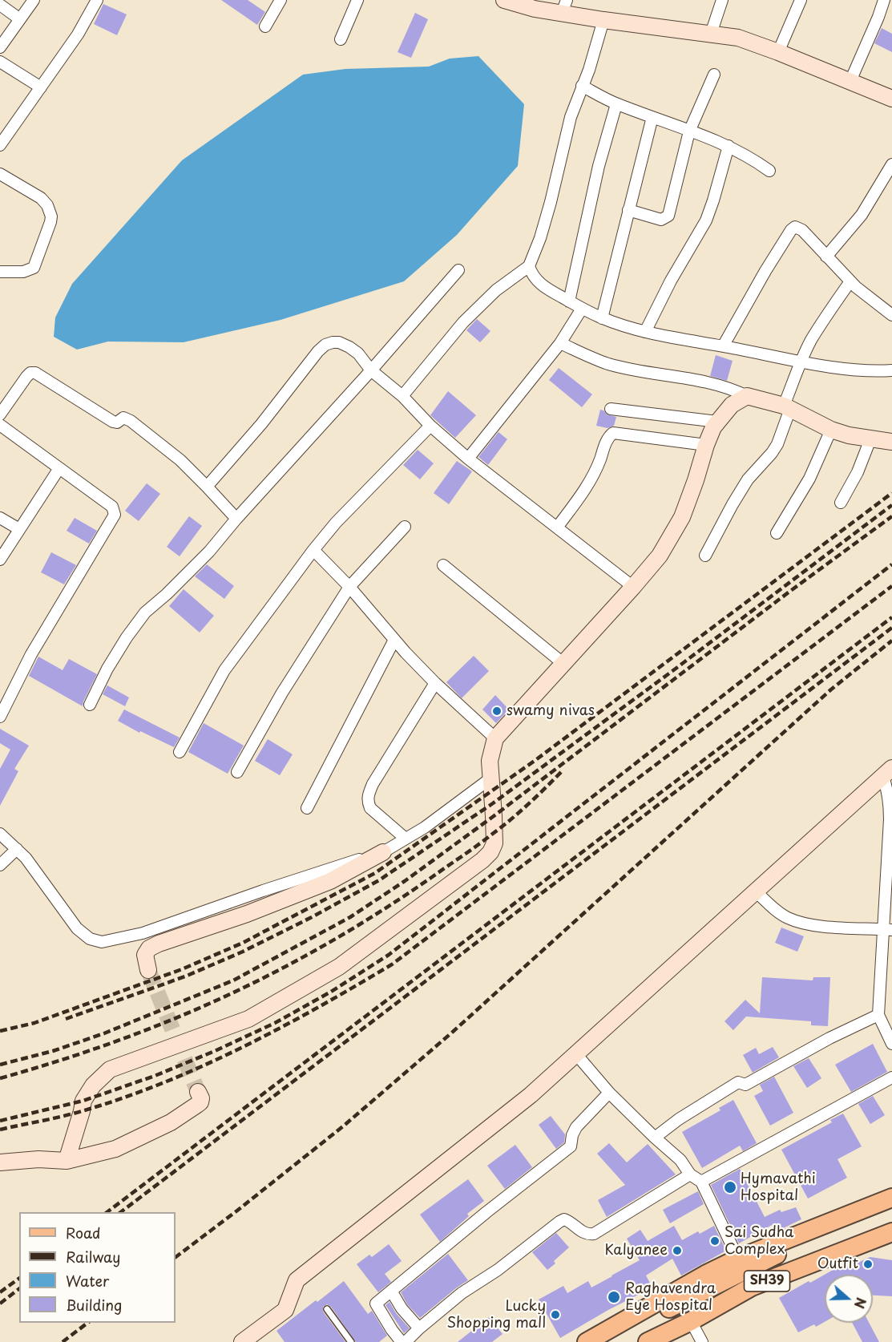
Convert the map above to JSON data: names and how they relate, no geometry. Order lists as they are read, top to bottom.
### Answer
{
  "streets": {
    "main road": ["SH39"]
  },
  "places": [
    "swamy nivas",
    "Hymavathi Hospital",
    "Sai Sudha Complex",
    "Kalyanee",
    "Outfit",
    "Raghavendra Eye Hospital",
    "Lucky Shopping mall"
  ],
  "legend": [
    "Road",
    "Railway",
    "Water",
    "Building"
  ],
  "north": "right"
}
